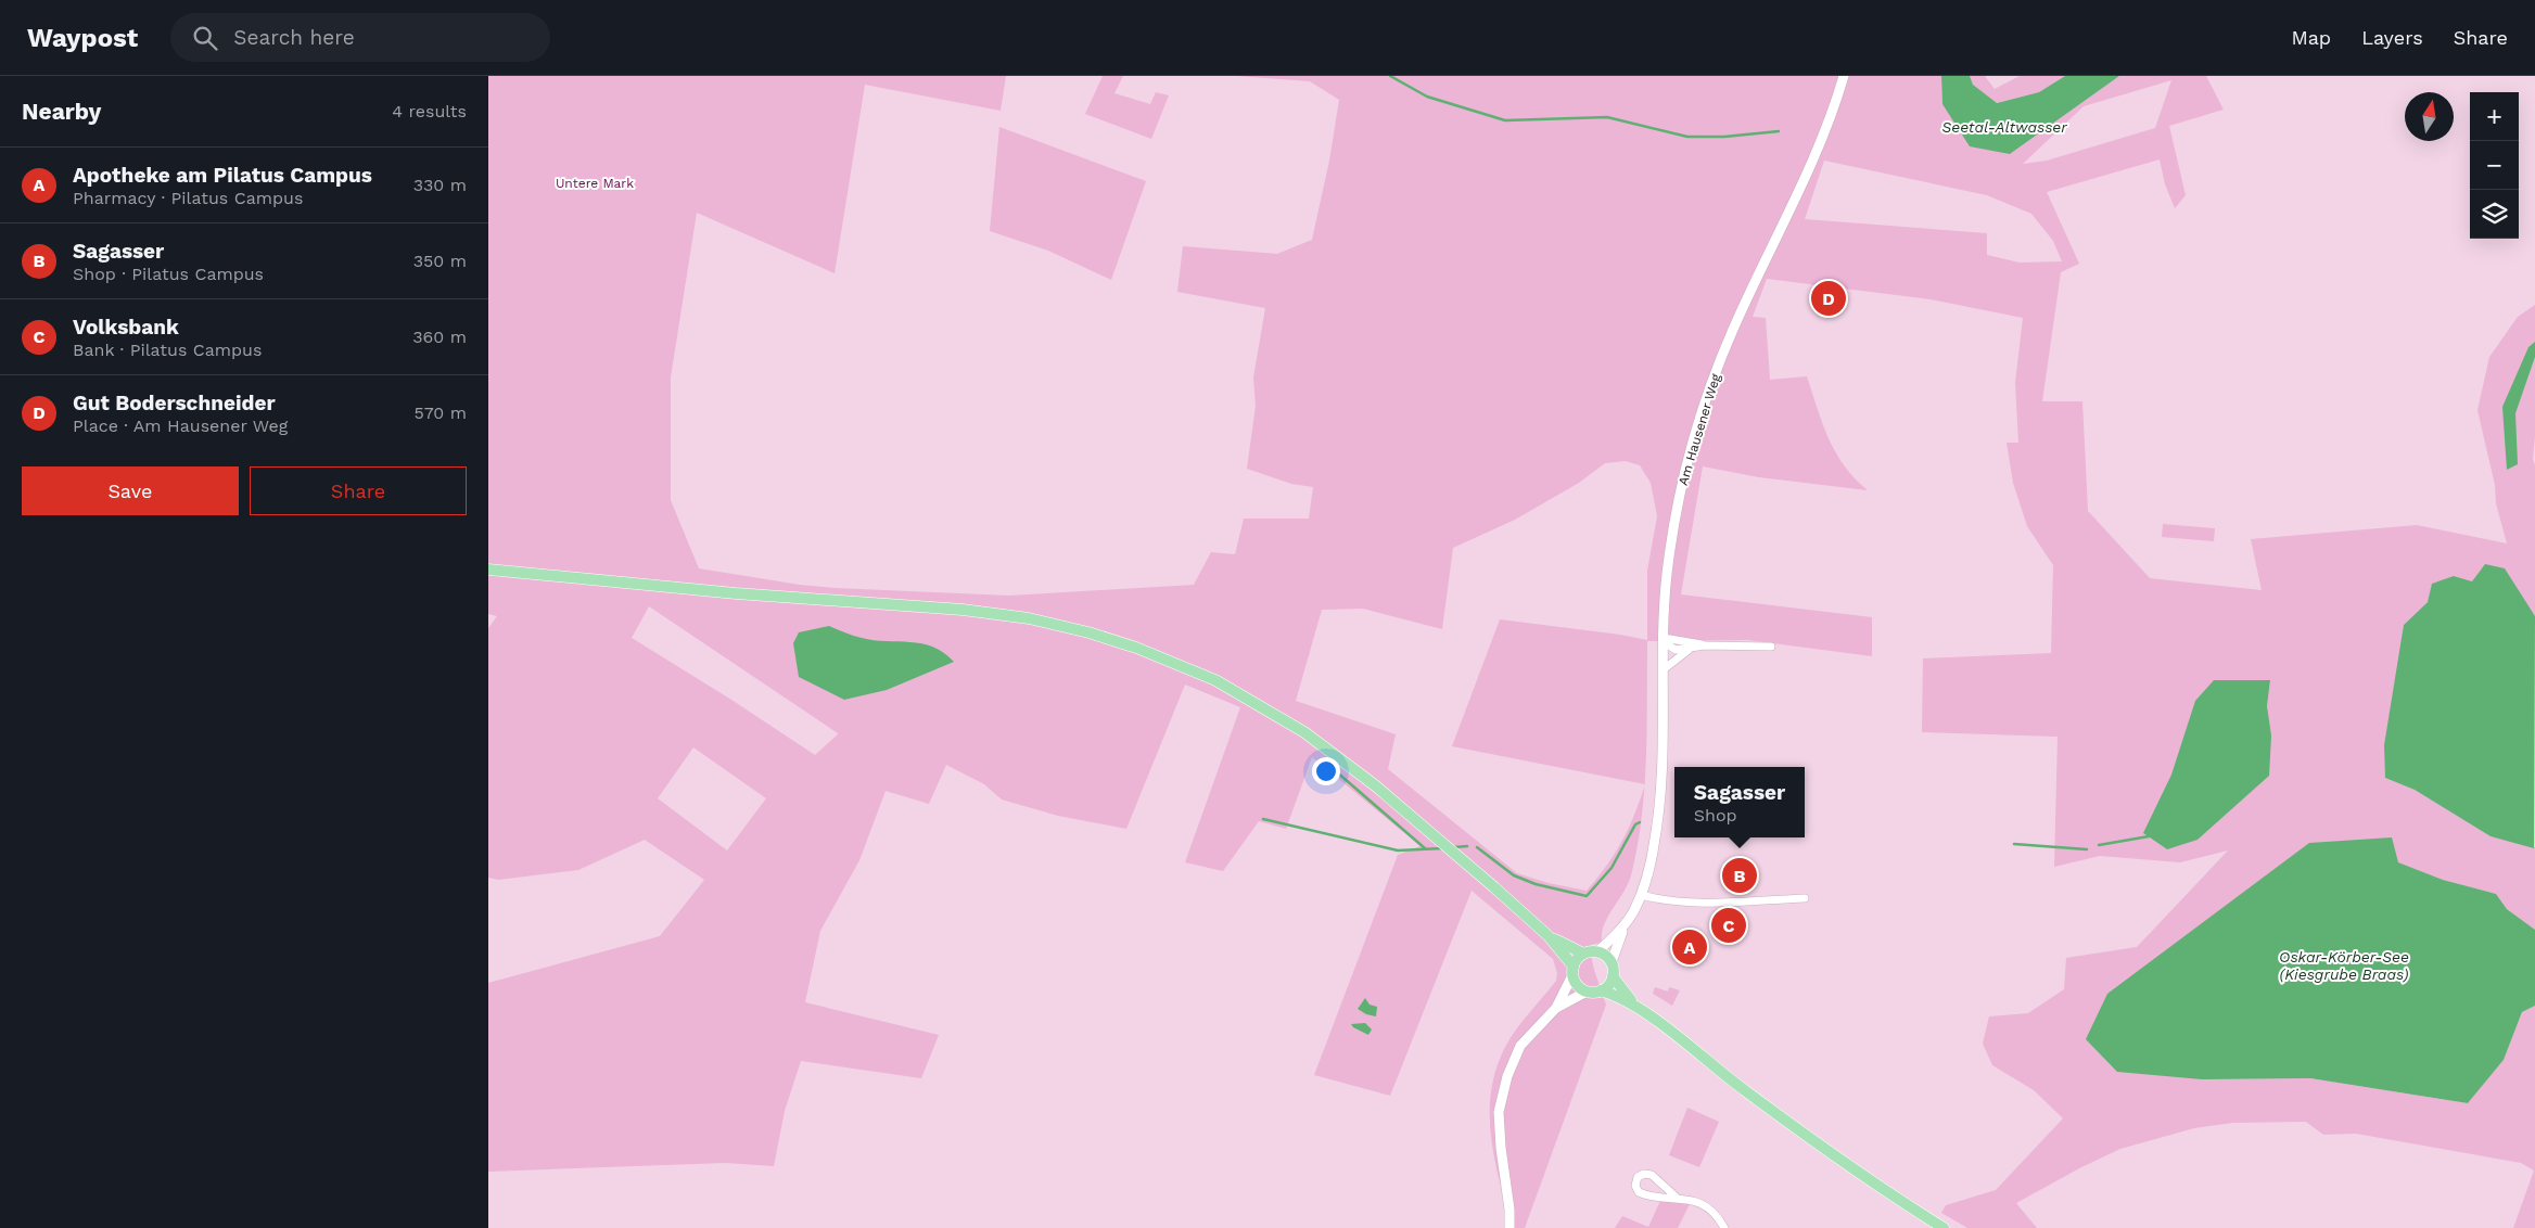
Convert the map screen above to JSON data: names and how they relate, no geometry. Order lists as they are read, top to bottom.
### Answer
{
  "streets": {
    "main road": ["Am Hausener Weg"]
  },
  "water": ["Seetal-Altwasser", "Oskar-Körber-See (Kiesgrube Braas)"],
  "parks": ["Untere Mark"],
  "north": "top",
  "page": {
    "header": "Waypost",
    "search": "Search here",
    "nav": ["Map", "Layers", "Share"],
    "heading": ["Nearby", "4 results"],
    "map_buttons": ["+", "−"],
    "list": [
      {
        "mark": "A",
        "name": "Apotheke am Pilatus Campus",
        "note": "Pharmacy · Pilatus Campus",
        "value": "330 m"
      },
      {
        "mark": "B",
        "name": "Sagasser",
        "note": "Shop · Pilatus Campus",
        "value": "350 m"
      },
      {
        "mark": "C",
        "name": "Volksbank",
        "note": "Bank · Pilatus Campus",
        "value": "360 m"
      },
      {
        "mark": "D",
        "name": "Gut Boderschneider",
        "note": "Place · Am Hausener Weg",
        "value": "570 m"
      }
    ],
    "pins": [
      "D",
      "B",
      "C",
      "A"
    ],
    "buttons": ["Save", "Share"],
    "popup": ["Sagasser", "Shop"]
  }
}
